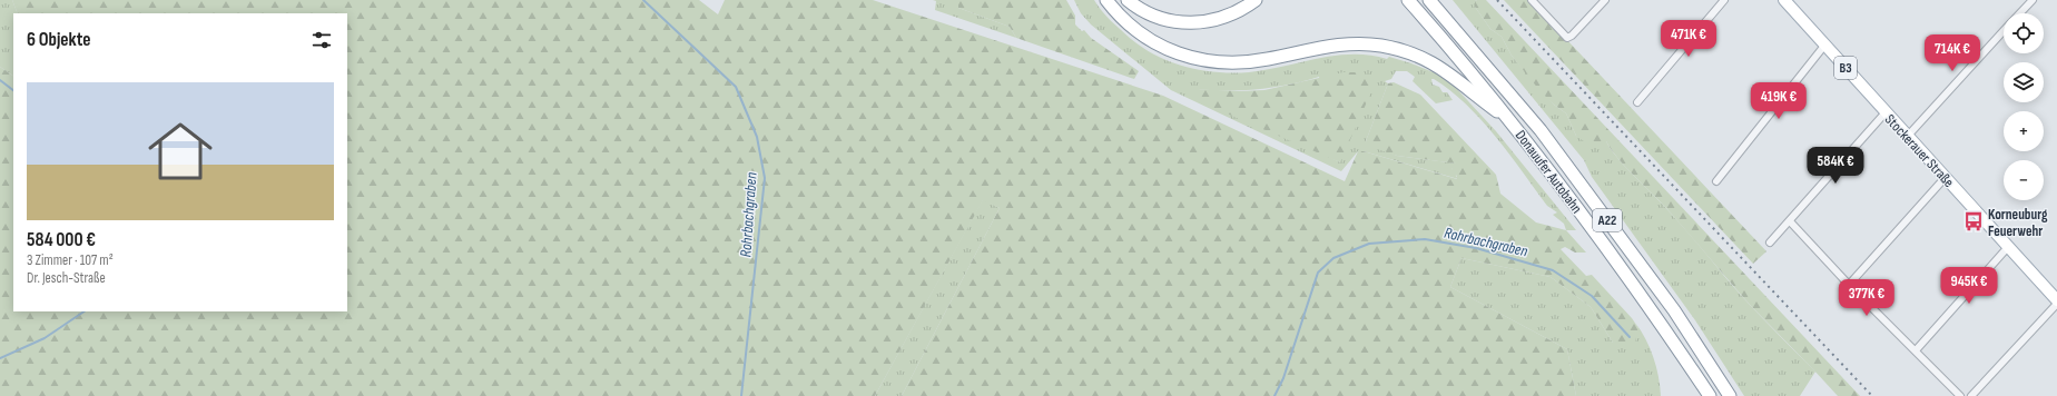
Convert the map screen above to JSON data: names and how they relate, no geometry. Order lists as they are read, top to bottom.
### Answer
{
  "streets": {
    "highway": ["Donauufer Autobahn", "A22"],
    "main road": ["B3", "Stockerauer Straße"]
  },
  "water": ["Rohrbachgraben"],
  "places": {
    "bus stop": ["Korneuburg Feuerwehr"]
  },
  "page": {
    "map_buttons": ["+", "−"],
    "heading": "6 Objekte",
    "price": [
      "471K €",
      "714K €",
      "419K €",
      "584K €",
      "945K €",
      "377K €"
    ],
    "list": [
      {
        "name": "584 000 €",
        "note": "3 Zimmer · 107 m² · Dr. Jesch-Straße"
      }
    ]
  }
}
